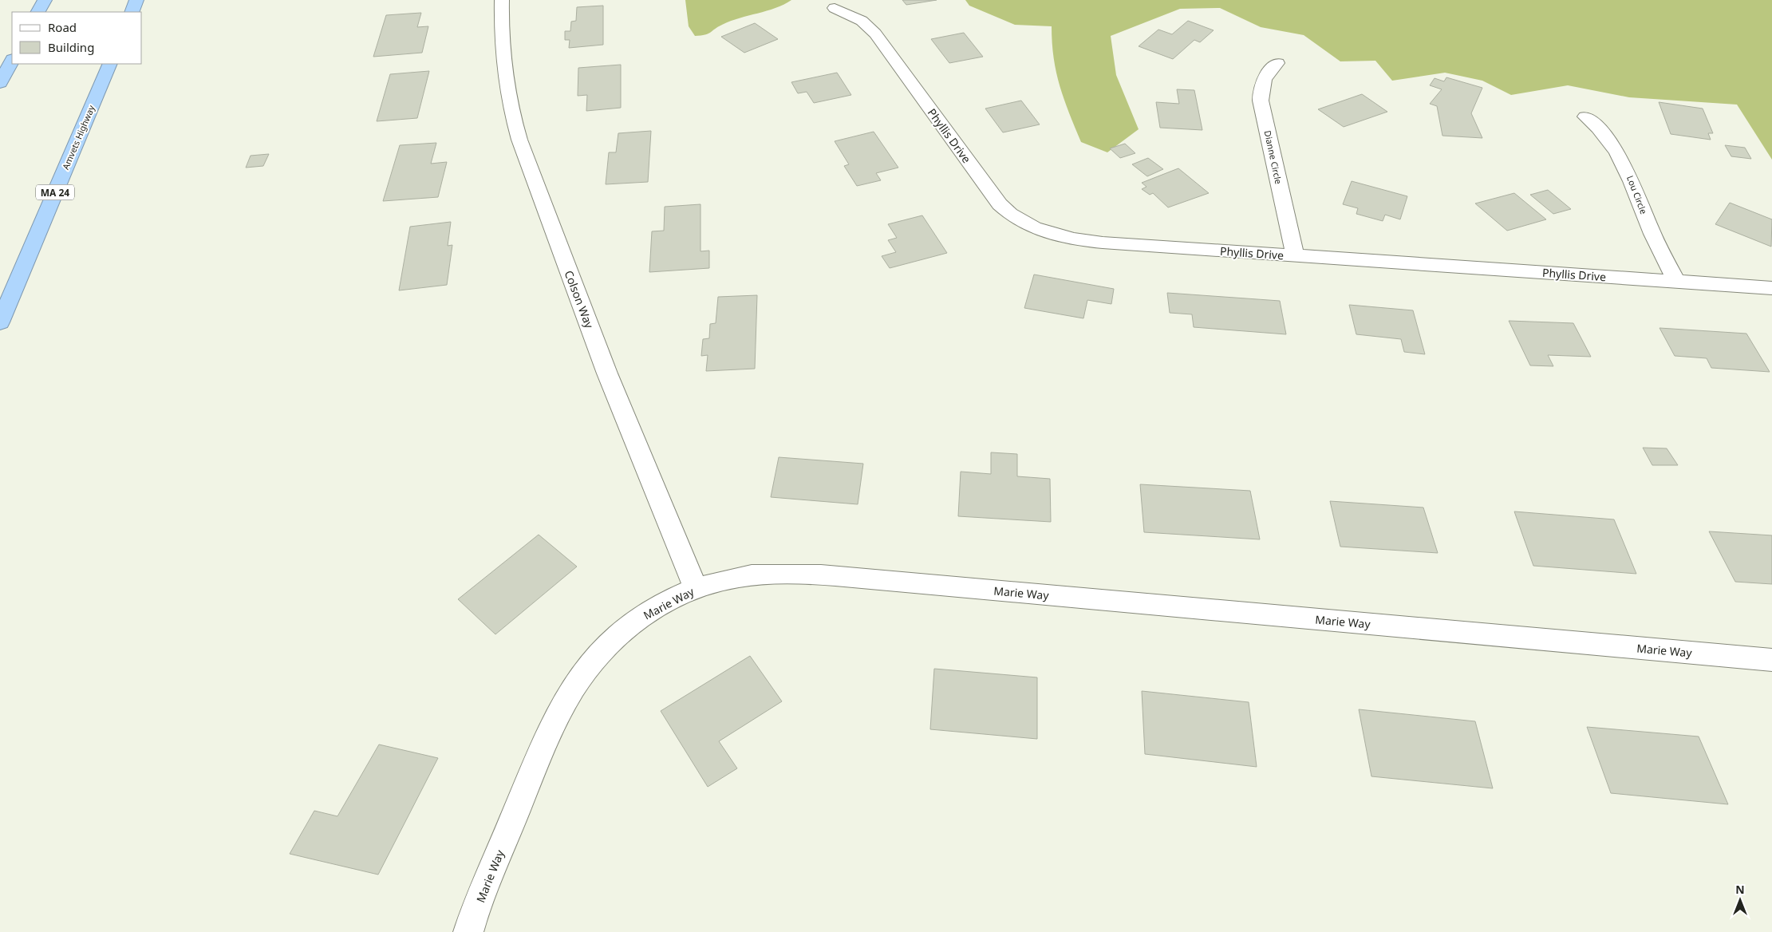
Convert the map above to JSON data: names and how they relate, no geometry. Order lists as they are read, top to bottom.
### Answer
{
  "streets": {
    "highway": ["Amvets Highway", "MA 24"],
    "street": [
      "Phyllis Drive",
      "Dianne Circle",
      "Lou Circle",
      "Colson Way",
      "Marie Way"
    ]
  },
  "crossings": [
    ["Phyllis Drive", "Dianne Circle"],
    ["Phyllis Drive", "Lou Circle"],
    ["Colson Way", "Marie Way"]
  ],
  "legend": ["Road", "Building"],
  "north": "top"
}
